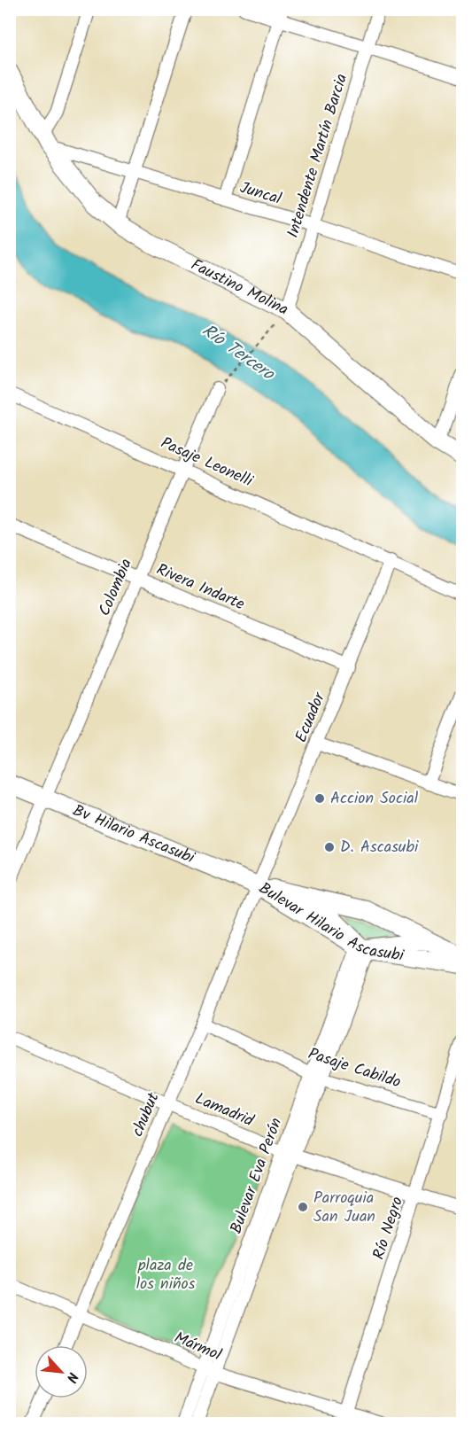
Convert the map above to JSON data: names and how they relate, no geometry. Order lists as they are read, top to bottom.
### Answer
{
  "streets": {
    "main road": ["Faustino Molina", "Bv Hilario Ascasubi", "Bulevar Hilario Ascasubi"],
    "street": [
      "Intendente Martín Barcia",
      "Juncal",
      "Pasaje Leonelli",
      "Colombia",
      "Rivera Indarte",
      "Ecuador",
      "Pasaje Cabildo",
      "Lamadrid",
      "chubut",
      "Bulevar Eva Perón",
      "Río Negro",
      "Mármol"
    ]
  },
  "crossings": [
    ["Intendente Martín Barcia", "Juncal"],
    ["Intendente Martín Barcia", "Faustino Molina"],
    ["Juncal", "Faustino Molina"],
    ["Pasaje Leonelli", "Colombia"],
    ["Pasaje Leonelli", "Ecuador"],
    ["Colombia", "Rivera Indarte"],
    ["Colombia", "Bv Hilario Ascasubi"],
    ["Rivera Indarte", "Ecuador"],
    ["Ecuador", "Bv Hilario Ascasubi"],
    ["Ecuador", "Bulevar Hilario Ascasubi"],
    ["Ecuador", "chubut"],
    ["Bv Hilario Ascasubi", "Bulevar Hilario Ascasubi"],
    ["Bv Hilario Ascasubi", "chubut"],
    ["Bulevar Hilario Ascasubi", "chubut"],
    ["Bulevar Hilario Ascasubi", "Bulevar Eva Perón"],
    ["Pasaje Cabildo", "chubut"],
    ["Pasaje Cabildo", "Bulevar Eva Perón"],
    ["Pasaje Cabildo", "Río Negro"],
    ["Lamadrid", "chubut"],
    ["Lamadrid", "Bulevar Eva Perón"],
    ["Lamadrid", "Río Negro"],
    ["chubut", "Mármol"],
    ["Bulevar Eva Perón", "Mármol"],
    ["Río Negro", "Mármol"]
  ],
  "water": ["Río Tercero"],
  "parks": ["plaza de los niños"],
  "places": ["Accion Social", "D. Ascasubi", "Parroquia San Juan"],
  "north": "bottom right"
}
